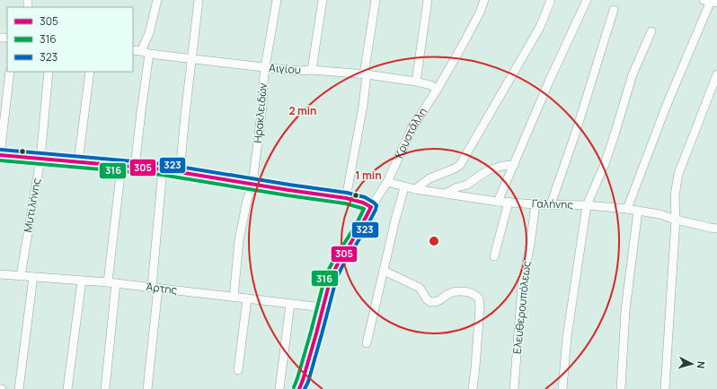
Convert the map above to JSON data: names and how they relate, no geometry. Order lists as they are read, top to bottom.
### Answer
{
  "streets": {
    "street": [
      "Αιγίου",
      "Ηρακλειδών",
      "Κρυστάλλη",
      "Γαλήνης",
      "Μυτιλήνης",
      "Άρτης",
      "Ελευθερουπόλεως"
    ]
  },
  "crossings": [
    ["Αιγίου", "Ηρακλειδών"],
    ["Αιγίου", "Κρυστάλλη"],
    ["Ηρακλειδών", "Άρτης"],
    ["Κρυστάλλη", "Γαλήνης"],
    ["Κρυστάλλη", "Άρτης"],
    ["Γαλήνης", "Ελευθερουπόλεως"],
    ["Μυτιλήνης", "Άρτης"]
  ],
  "lines": ["transit line 323", "transit line 305", "transit line 316"],
  "legend": ["305", "316", "323"],
  "north": "right",
  "rings": ["2 min", "1 min"]
}
